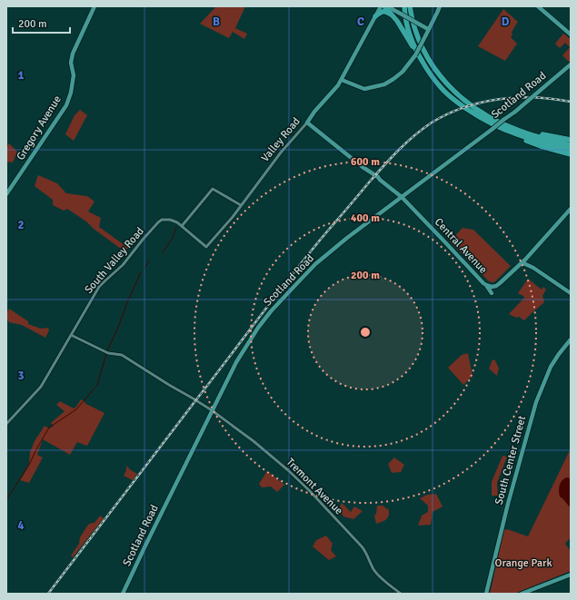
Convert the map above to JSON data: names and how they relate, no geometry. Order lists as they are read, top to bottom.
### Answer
{
  "streets": {
    "main road": [
      "Scotland Road",
      "Gregory Avenue",
      "Valley Road",
      "Central Avenue",
      "South Center Street"
    ],
    "street": ["South Valley Road", "Tremont Avenue"]
  },
  "crossings": [
    ["Scotland Road", "Central Avenue"],
    ["Scotland Road", "Tremont Avenue"],
    ["Valley Road", "Central Avenue"],
    ["Valley Road", "South Valley Road"],
    ["South Valley Road", "Tremont Avenue"]
  ],
  "parks": ["Orange Park"],
  "scale_bar": "200 m",
  "grid": {
    "columns": ["B", "C", "D"],
    "rows": [
      "1",
      "2",
      "3",
      "4"
    ]
  },
  "rings": ["600 m", "400 m", "200 m"]
}
